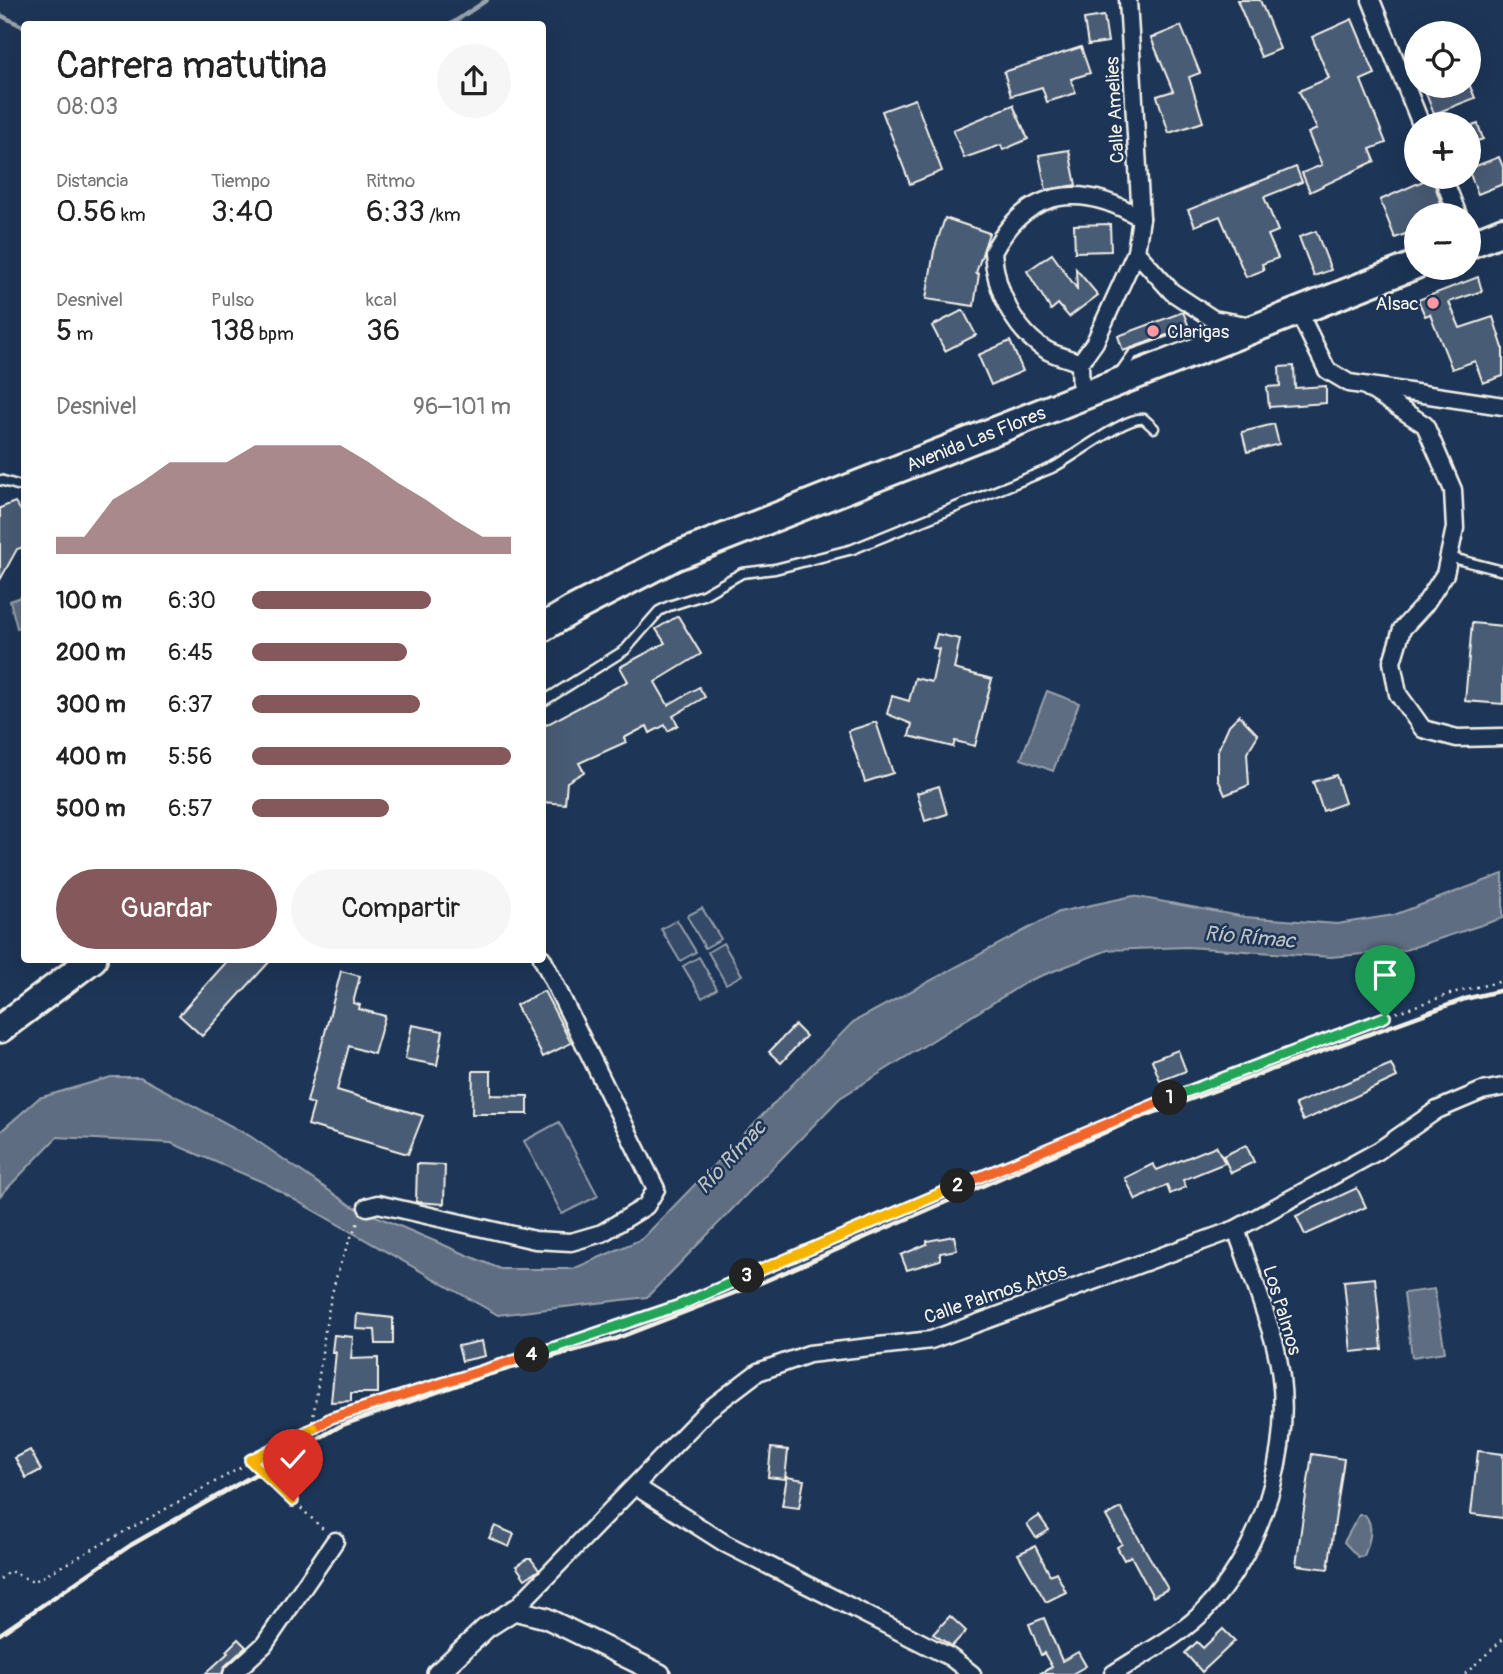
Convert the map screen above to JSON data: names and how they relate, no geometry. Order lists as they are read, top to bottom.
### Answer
{
  "streets": {
    "highway": ["Avenida Las Flores"],
    "street": ["Calle Amelies", "Calle Palmos Altos", "Los Palmos"]
  },
  "crossings": [
    ["Calle Palmos Altos", "Los Palmos"]
  ],
  "water": ["Río Rímac"],
  "places": ["Alsac", "Clarigas"],
  "page": {
    "map_buttons": ["+", "−"],
    "heading": ["Carrera matutina", "08:03"],
    "stats": [
      ["Distancia", "0.56 km"],
      ["Tiempo", "3:40"],
      ["Ritmo", "6:33 /km"],
      ["Desnivel", "5 m"],
      ["Pulso", "138 bpm"],
      ["kcal", "36"]
    ],
    "chart": ["Desnivel", "96–101 m"],
    "list": [
      {
        "name": "100 m",
        "note": "6:30"
      },
      {
        "name": "200 m",
        "note": "6:45"
      },
      {
        "name": "300 m",
        "note": "6:37"
      },
      {
        "name": "400 m",
        "note": "5:56"
      },
      {
        "name": "500 m",
        "note": "6:57"
      }
    ],
    "buttons": ["Guardar", "Compartir"],
    "pins": [
      "1",
      "2",
      "3",
      "4"
    ]
  }
}
